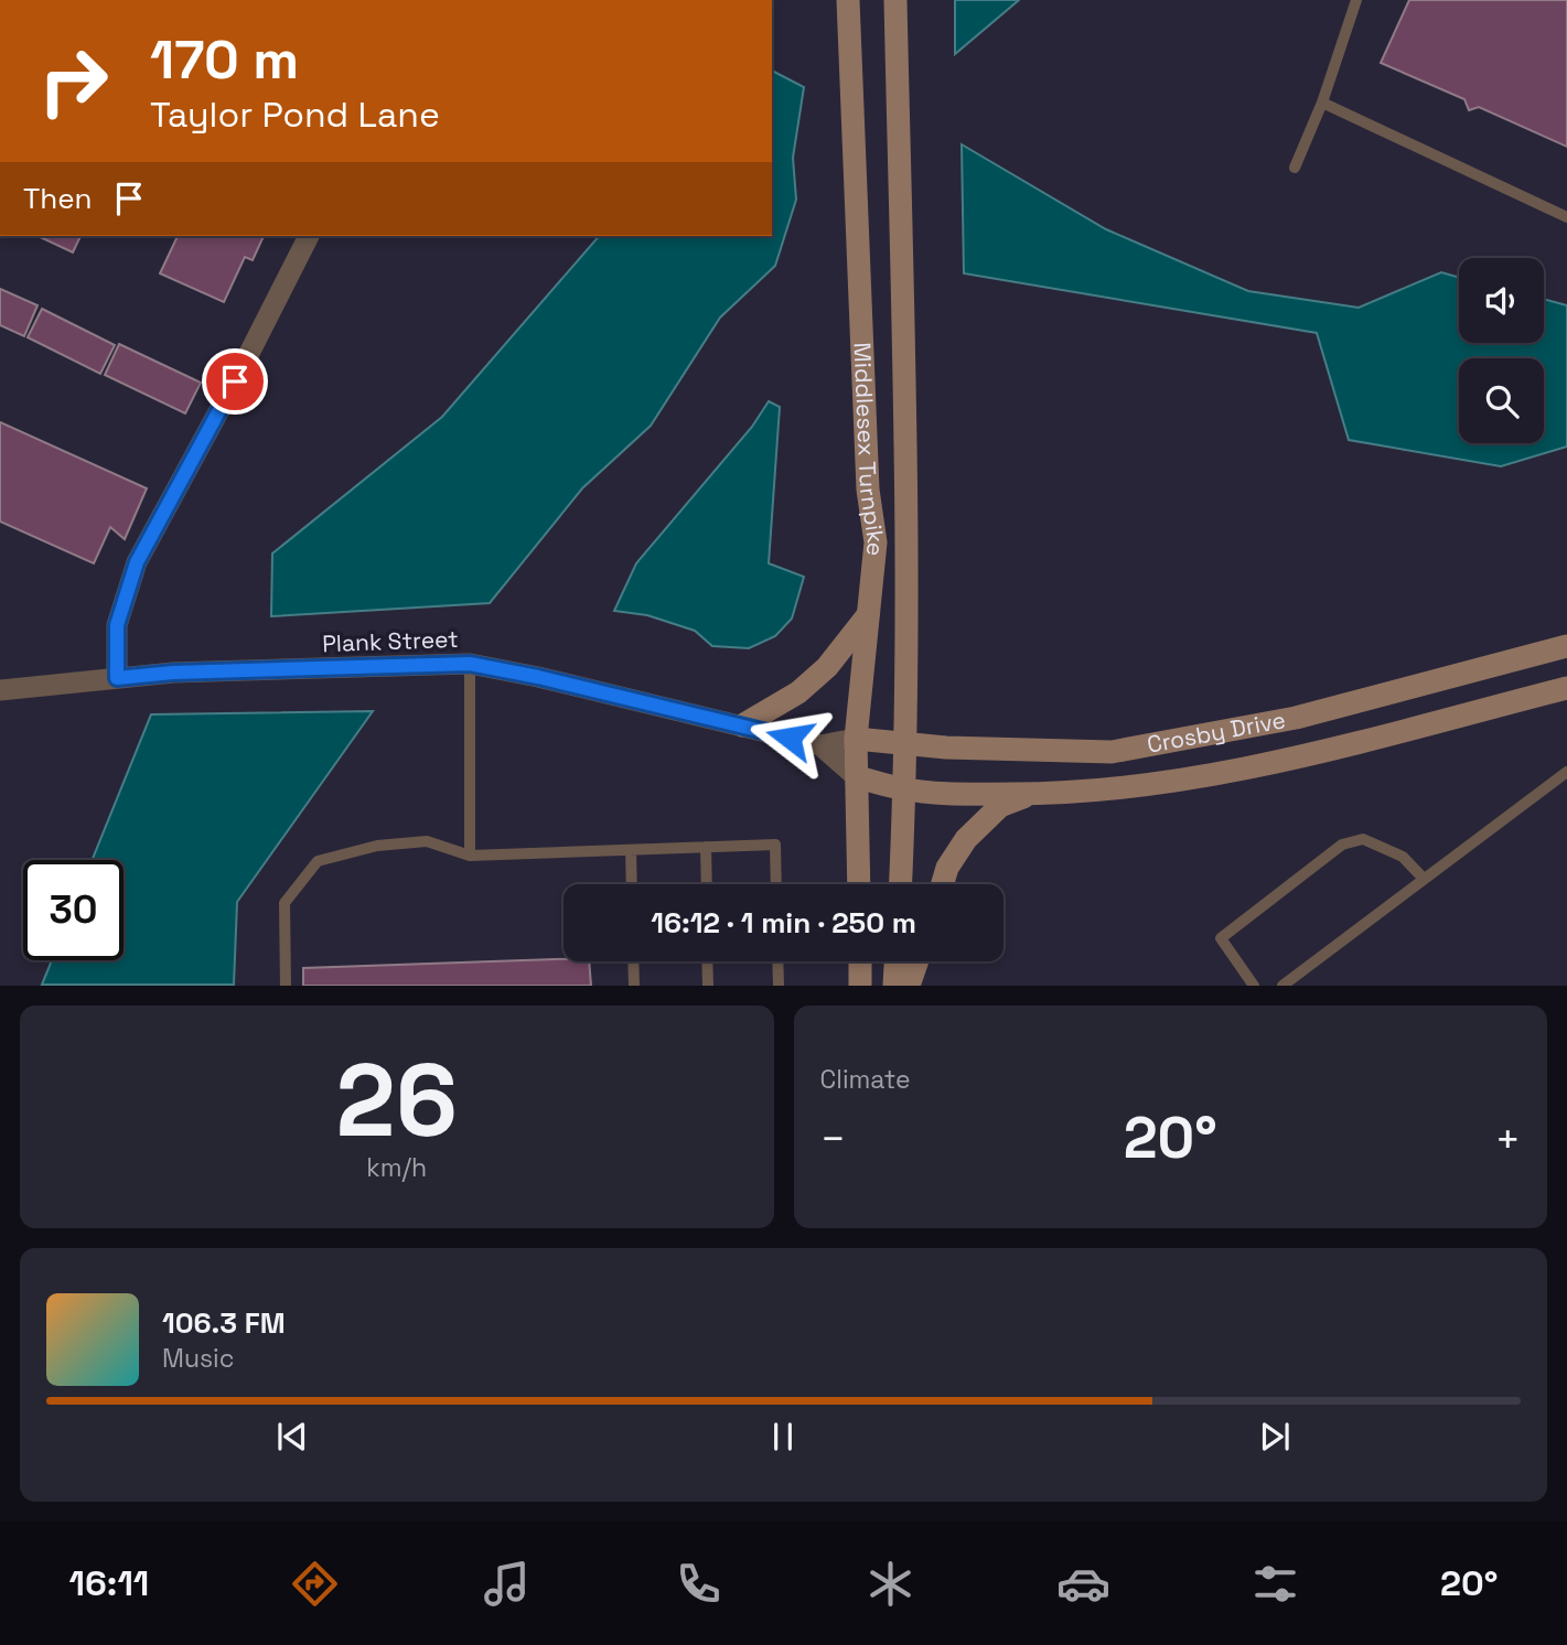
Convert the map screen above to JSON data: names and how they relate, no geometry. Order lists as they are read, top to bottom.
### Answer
{
  "streets": {
    "main road": ["Middlesex Turnpike", "Crosby Drive"],
    "street": ["Plank Street"]
  },
  "crossings": [
    ["Middlesex Turnpike", "Plank Street"],
    ["Middlesex Turnpike", "Crosby Drive"],
    ["Plank Street", "Crosby Drive"]
  ],
  "page": {
    "turn": ["170 m", "Taylor Pond Lane"],
    "then": "Then",
    "limit": "30",
    "trip": "16:12 · 1 min · 250 m",
    "tile": [
      ["26", "km/h"],
      "Climate"
    ],
    "heat": ["−", "20°", "+"],
    "song": ["106.3 FM", "Music"],
    "tabs": ["16:11", "20°"]
  }
}
